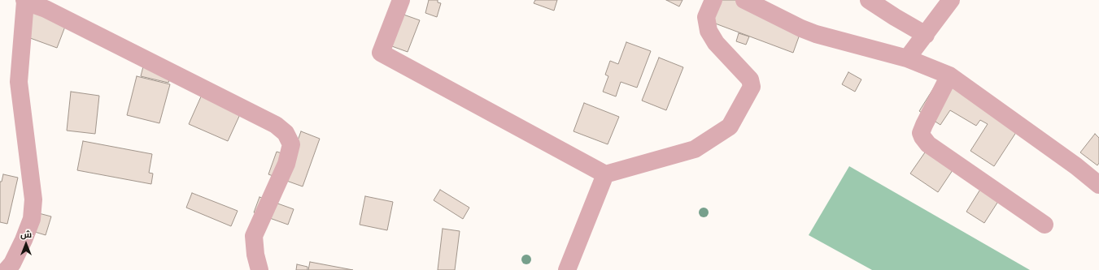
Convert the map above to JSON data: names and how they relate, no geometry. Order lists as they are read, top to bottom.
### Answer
{
  "north": "top"
}
